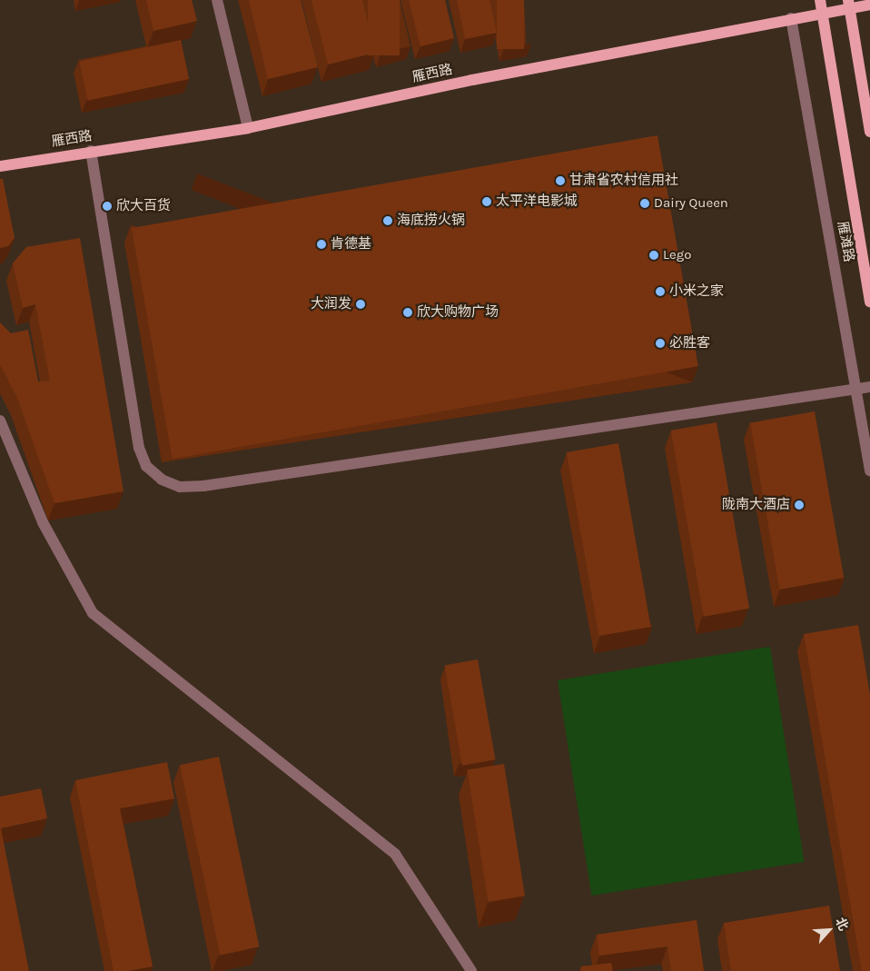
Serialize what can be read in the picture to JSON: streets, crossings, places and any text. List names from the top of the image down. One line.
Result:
{"streets":{"main road":["雁西路","雁滩路"]},"crossings":[["雁西路","雁滩路"]],"places":["甘肃省农村信用社","太平洋电影城","Dairy Queen","欣大百货","海底捞火锅","肯德基","Lego","小米之家","大润发","欣大购物广场","必胜客","陇南大酒店"],"north":"top right"}
